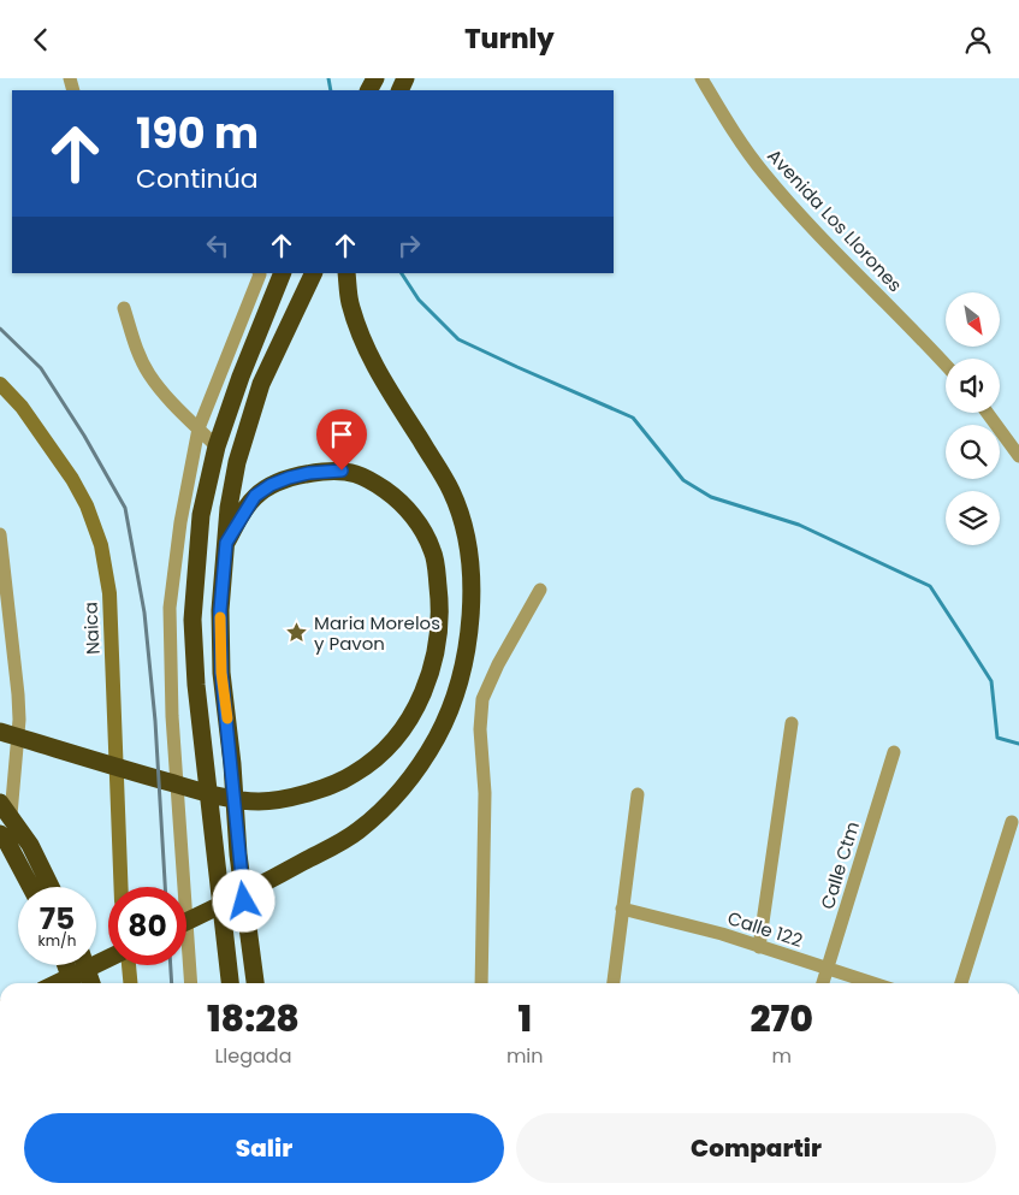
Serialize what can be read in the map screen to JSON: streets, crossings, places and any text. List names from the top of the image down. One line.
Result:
{"streets":{"street":["Avenida Los Llorones","Naica","Calle Ctm","Calle 122"]},"crossings":[["Calle Ctm","Calle 122"]],"places":{"place":["Maria Morelos y Pavon"]},"north":"bottom right","page":{"header":"Turnly","turn":["190 m","Continúa"],"speed":"75 km/h","limit":"80","eta":["18:28","Llegada","1","min","270","m"],"buttons":["Salir","Compartir"]}}
